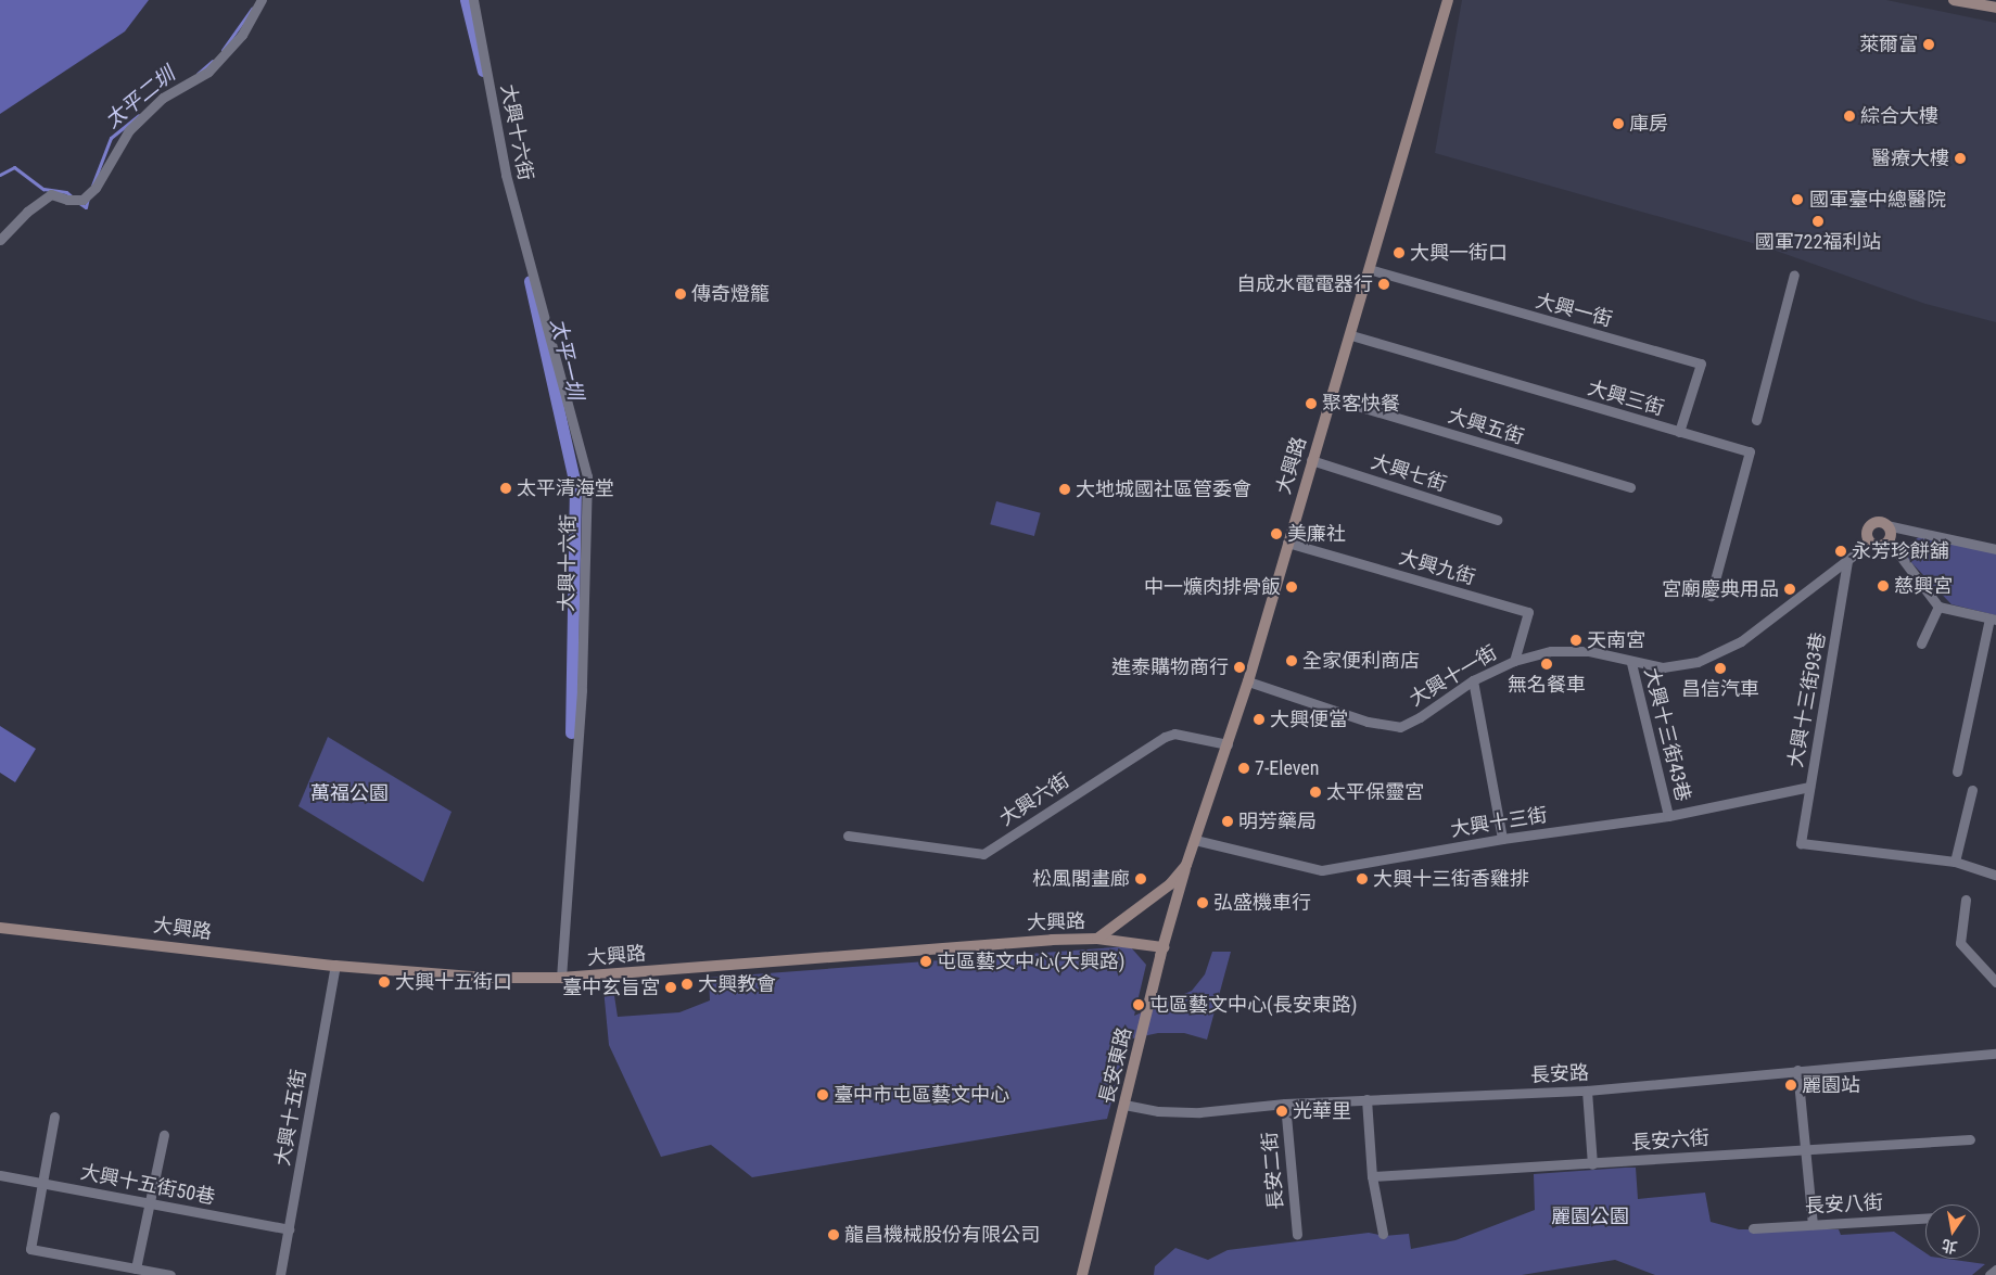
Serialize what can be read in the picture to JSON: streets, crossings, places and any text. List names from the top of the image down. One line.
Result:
{"streets":{"main road":["大興路","長安東路"],"street":["大興十六街","大興一街","大興三街","大興五街","大興七街","大興九街","大興十一街","大興十三街93巷","大興十三街43巷","大興六街","大興十三街","長安路","大興十五街","長安六街","長安二街","大興十五街50巷","長安八街"]},"crossings":[["大興十六街","大興路"],["大興一街","大興三街"],["大興一街","大興路"],["大興三街","大興路"],["大興五街","大興路"],["大興路","大興七街"],["大興路","大興九街"],["大興路","大興十一街"],["大興路","大興六街"],["大興路","大興十三街"],["大興路","長安東路"],["大興路","大興十五街"],["大興九街","大興十一街"],["大興十一街","大興十三街93巷"],["大興十一街","大興十三街43巷"],["大興十三街93巷","大興十三街"],["大興十三街43巷","大興十三街"],["長安東路","長安路"],["長安路","長安二街"],["大興十五街","大興十五街50巷"]],"water":["太平二圳","太平一圳"],"parks":["萬福公園","麗園公園"],"places":["萊爾富","綜合大樓","庫房","醫療大樓","國軍臺中總醫院","國軍722福利站","大興一街口","自成水電電器行","傳奇燈籠","聚客快餐","太平清海堂","大地城國社區管委會","美廉社","永芳珍餅舖","慈興宮","中一爌肉排骨飯","宮廟慶典用品","天南宮","全家便利商店","無名餐車","進泰購物商行","昌信汽車","大興便當","7-Eleven","太平保靈宮","明芳藥局","松風閣畫廊","大興十三街香雞排","弘盛機車行","屯區藝文中心(大興路)","大興十五街口","大興教會","臺中玄旨宮","屯區藝文中心(長安東路)","麗園站","臺中市屯區藝文中心","光華里","龍昌機械股份有限公司"],"north":"bottom"}
